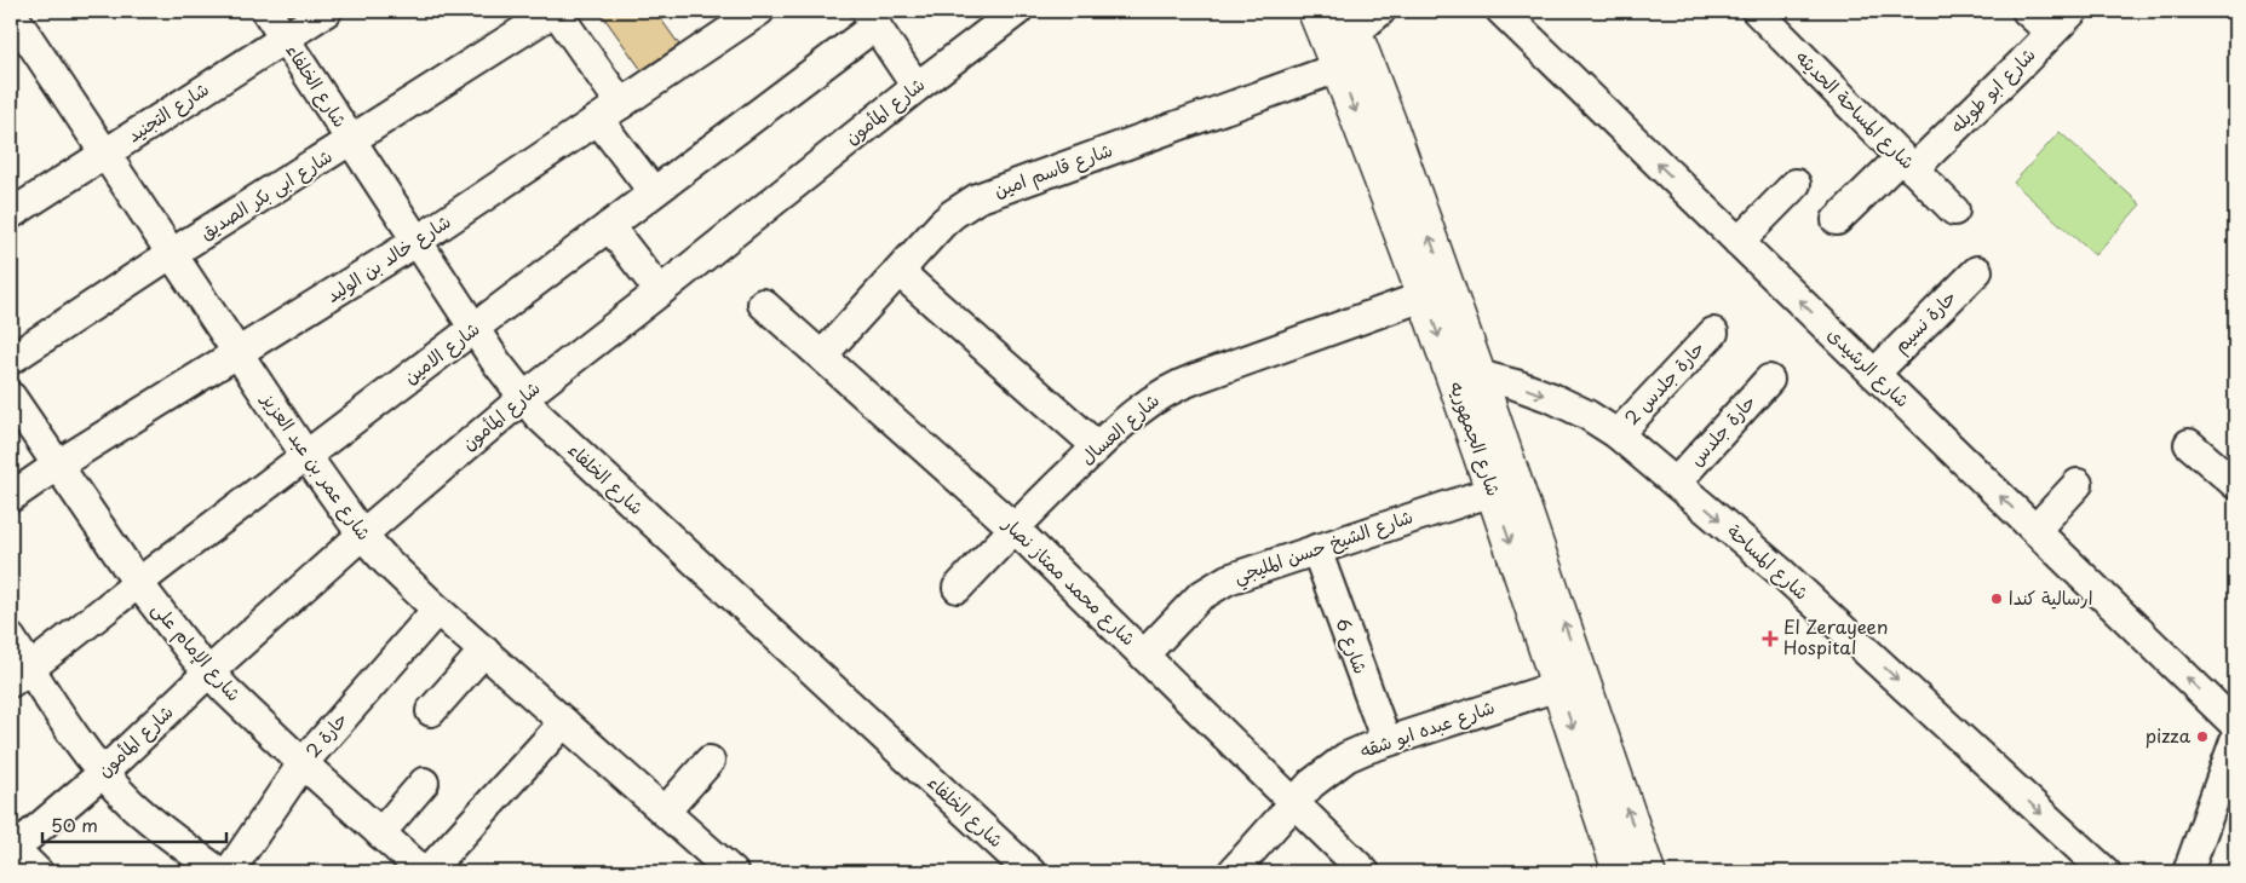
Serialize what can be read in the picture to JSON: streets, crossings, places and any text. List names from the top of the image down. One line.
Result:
{"streets":{"street":["شارع الخلفاء","شارع ابو طويله","شارع المساحة الحديثه","شارع المأمون","شارع التجنيد","شارع قاسم امين","شارع ابى بكر الصديق","شارع خالد بن الوليد","حارة نسيم","شارع الامين","شارع الرشيدى","حارة جلدس 2","شارع العسال","حارة جلدس","شارع الجمهوريه","شارع عمر بن عبد العزيز","شارع الشيخ حسن المليجي","شارع المساحة","شارع محمد ممتاز نصار","شارع 6","شارع الإمام على","شارع عبده ابو شقه","حارة 2"]},"crossings":[["شارع الخلفاء","شارع المأمون"],["شارع الخلفاء","شارع التجنيد"],["شارع الخلفاء","شارع ابى بكر الصديق"],["شارع الخلفاء","شارع خالد بن الوليد"],["شارع الخلفاء","شارع الامين"],["شارع ابو طويله","شارع المساحة الحديثه"],["شارع المأمون","شارع عمر بن عبد العزيز"],["شارع المأمون","شارع الإمام على"],["شارع التجنيد","شارع عمر بن عبد العزيز"],["شارع قاسم امين","شارع الجمهوريه"],["شارع قاسم امين","شارع محمد ممتاز نصار"],["شارع ابى بكر الصديق","شارع عمر بن عبد العزيز"],["شارع خالد بن الوليد","شارع عمر بن عبد العزيز"],["شارع خالد بن الوليد","شارع الإمام على"],["حارة نسيم","شارع الرشيدى"],["شارع الامين","شارع عمر بن عبد العزيز"],["شارع الامين","شارع الإمام على"],["حارة جلدس 2","شارع المساحة"],["شارع العسال","شارع الجمهوريه"],["شارع العسال","شارع محمد ممتاز نصار"],["حارة جلدس","شارع المساحة"],["شارع الجمهوريه","شارع الشيخ حسن المليجي"],["شارع الجمهوريه","شارع المساحة"],["شارع الجمهوريه","شارع عبده ابو شقه"],["شارع عمر بن عبد العزيز","حارة 2"],["شارع الشيخ حسن المليجي","شارع محمد ممتاز نصار"],["شارع الشيخ حسن المليجي","شارع 6"],["شارع محمد ممتاز نصار","شارع عبده ابو شقه"],["شارع 6","شارع عبده ابو شقه"],["شارع الإمام على","حارة 2"]],"one_way":["شارع الرشيدى","شارع المساحة"],"places":{"other":["ارسالية كندا","pizza"],"health":["El Zerayeen Hospital"]},"scale_bar":"50 m"}
